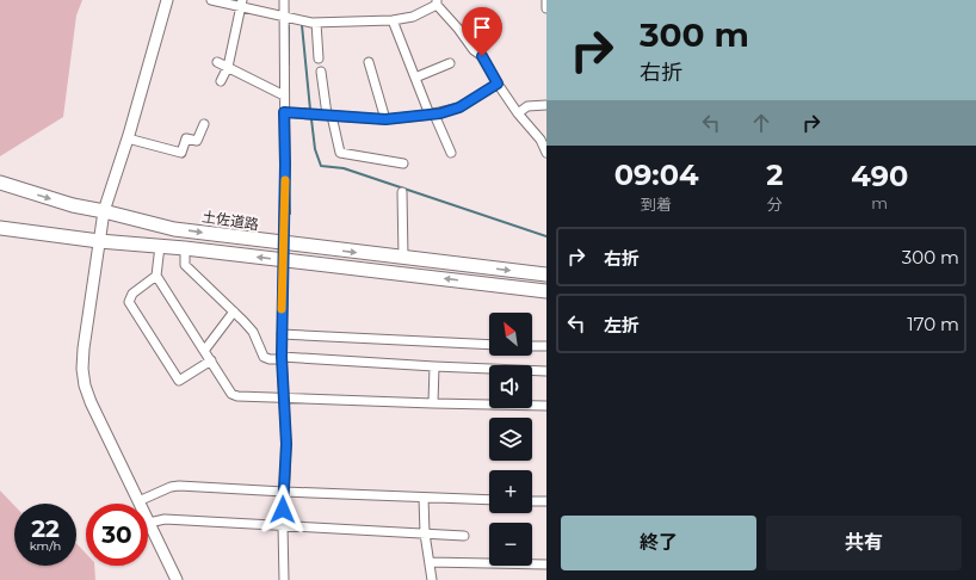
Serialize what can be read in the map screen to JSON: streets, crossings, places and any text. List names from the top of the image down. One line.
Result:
{"streets":{"highway":["土佐道路"]},"north":"top left","page":{"turn":["300 m","右折"],"eta":["09:04","到着","2","分","490","m"],"list":[{"name":"右折","value":"300 m"},{"name":"左折","value":"170 m"}],"map_buttons":["+","−"],"speed":"22 km/h","limit":"30","buttons":["終了","共有"]}}
